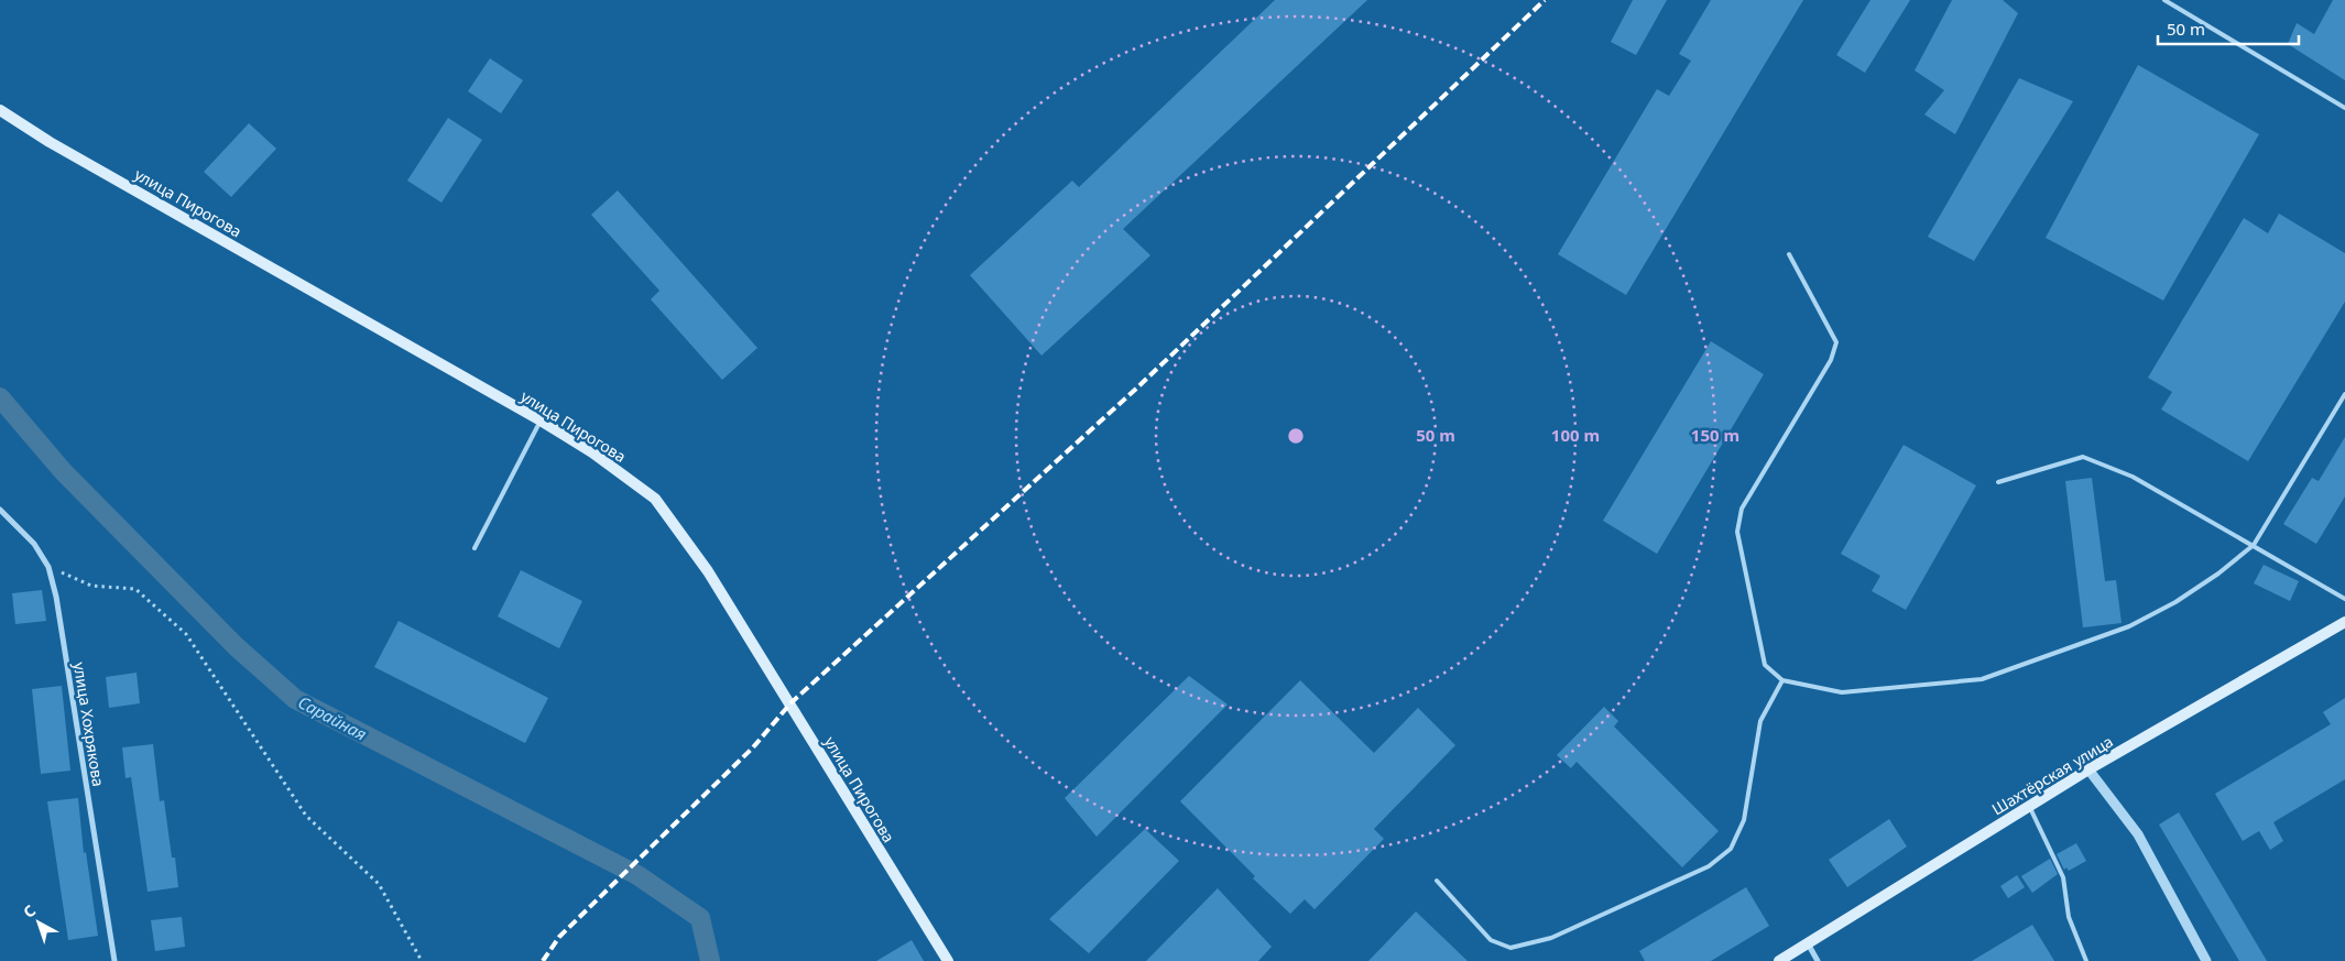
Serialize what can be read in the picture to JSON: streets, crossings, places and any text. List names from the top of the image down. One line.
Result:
{"streets":{"main road":["улица Пирогова","Шахтёрская улица"],"street":["улица Хохрякова"]},"water":["Сарайная"],"scale_bar":"50 m","north":"top left","rings":["50 m","100 m","150 m"]}
